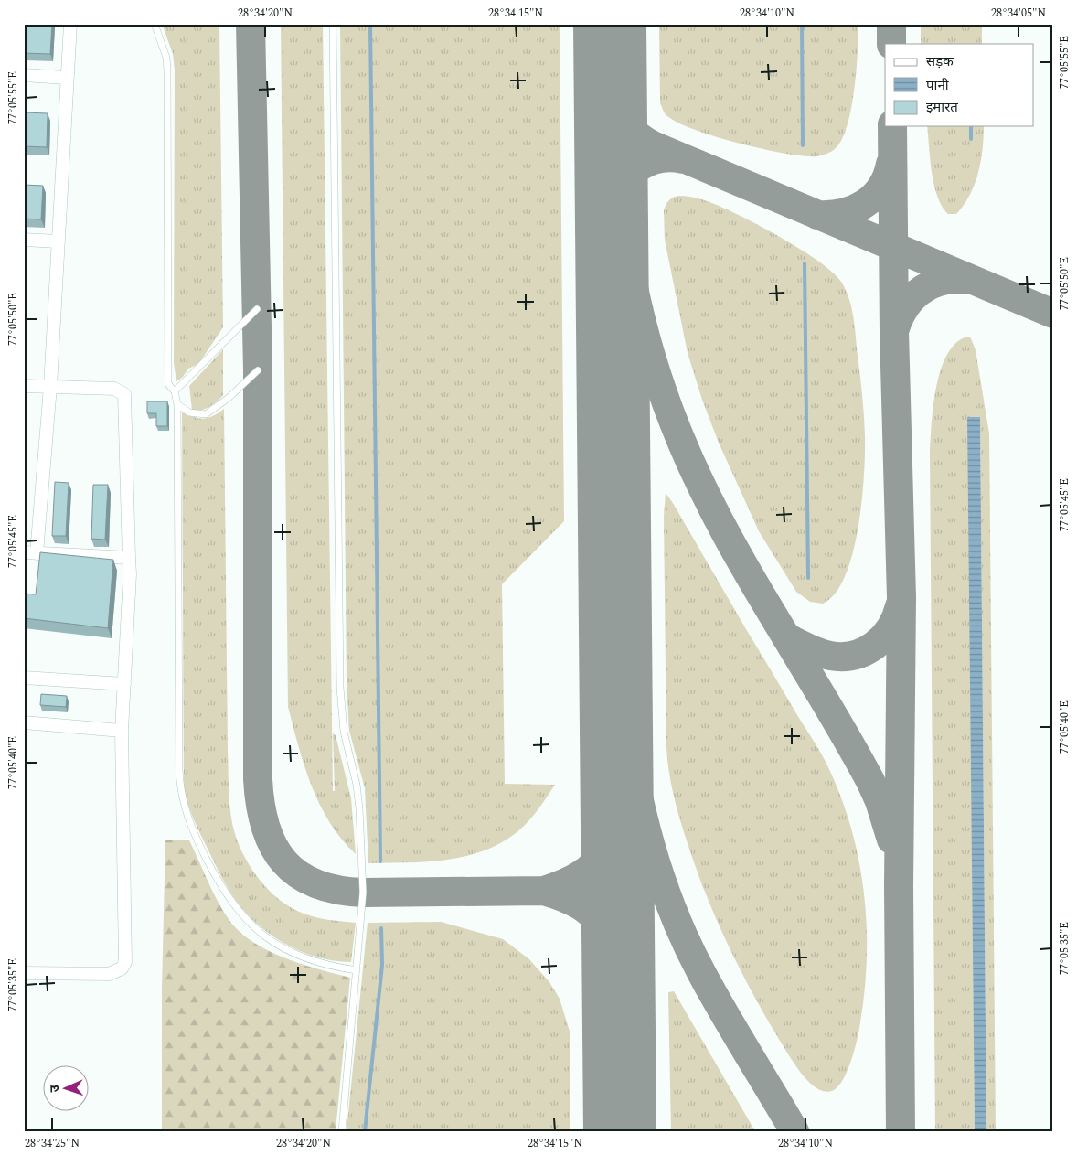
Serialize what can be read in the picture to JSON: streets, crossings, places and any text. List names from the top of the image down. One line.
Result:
{"legend":["सड़क","पानी","इमारत"],"north":"left","coordinates":["28°34'20\"N","28°34'15\"N","28°34'10\"N","28°34'05\"N","77°05'55\"E","77°05'50\"E","77°05'45\"E","77°05'40\"E","77°05'35\"E","28°34'25\"N"]}
